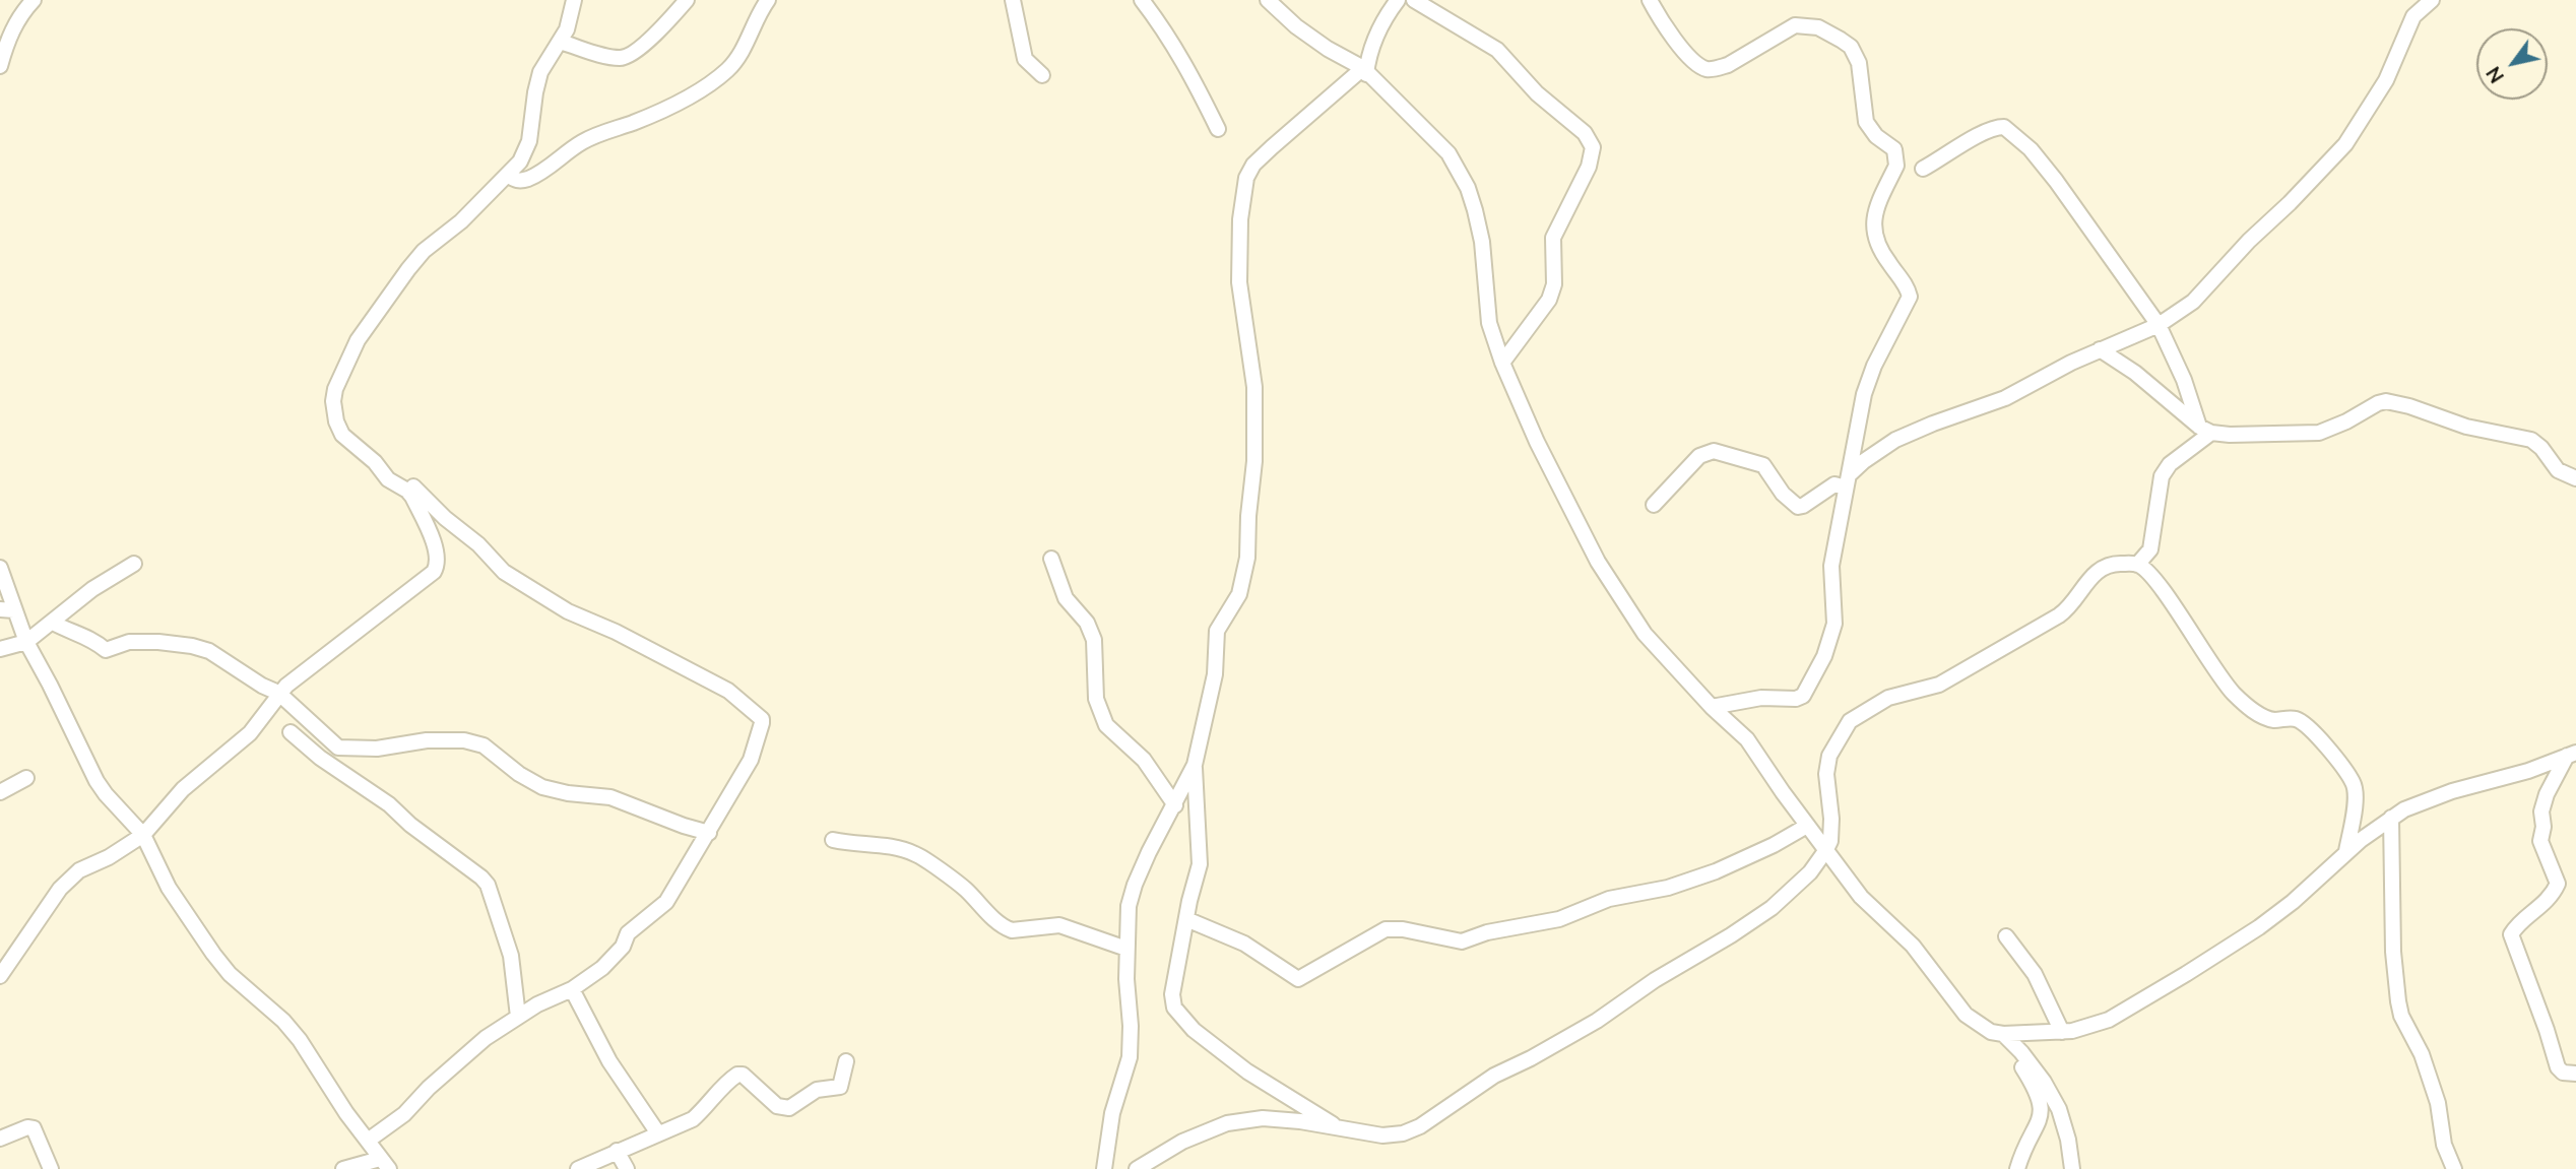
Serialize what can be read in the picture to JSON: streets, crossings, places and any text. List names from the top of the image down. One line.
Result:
{"north":"bottom left"}
